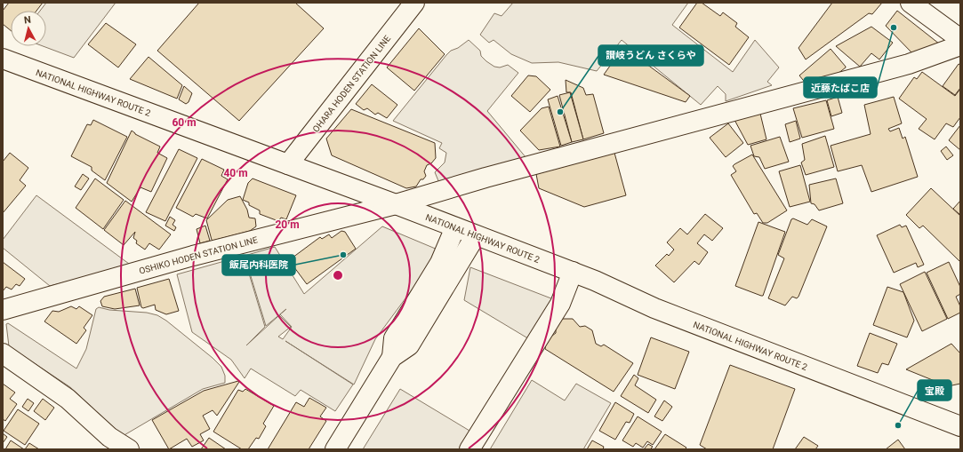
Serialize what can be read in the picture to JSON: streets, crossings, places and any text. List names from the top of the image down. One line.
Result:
{"streets":{"main road":["OHARA HODEN STATION LINE","NATIONAL HIGHWAY ROUTE 2","OSHIKO HODEN STATION LINE"]},"crossings":[["OHARA HODEN STATION LINE","NATIONAL HIGHWAY ROUTE 2"],["NATIONAL HIGHWAY ROUTE 2","OSHIKO HODEN STATION LINE"]],"places":["近藤たばこ店","讃岐うどん さくらや","飯尾内科医院","宝殿"],"north":"top","rings":["60 m","40 m","20 m"]}
